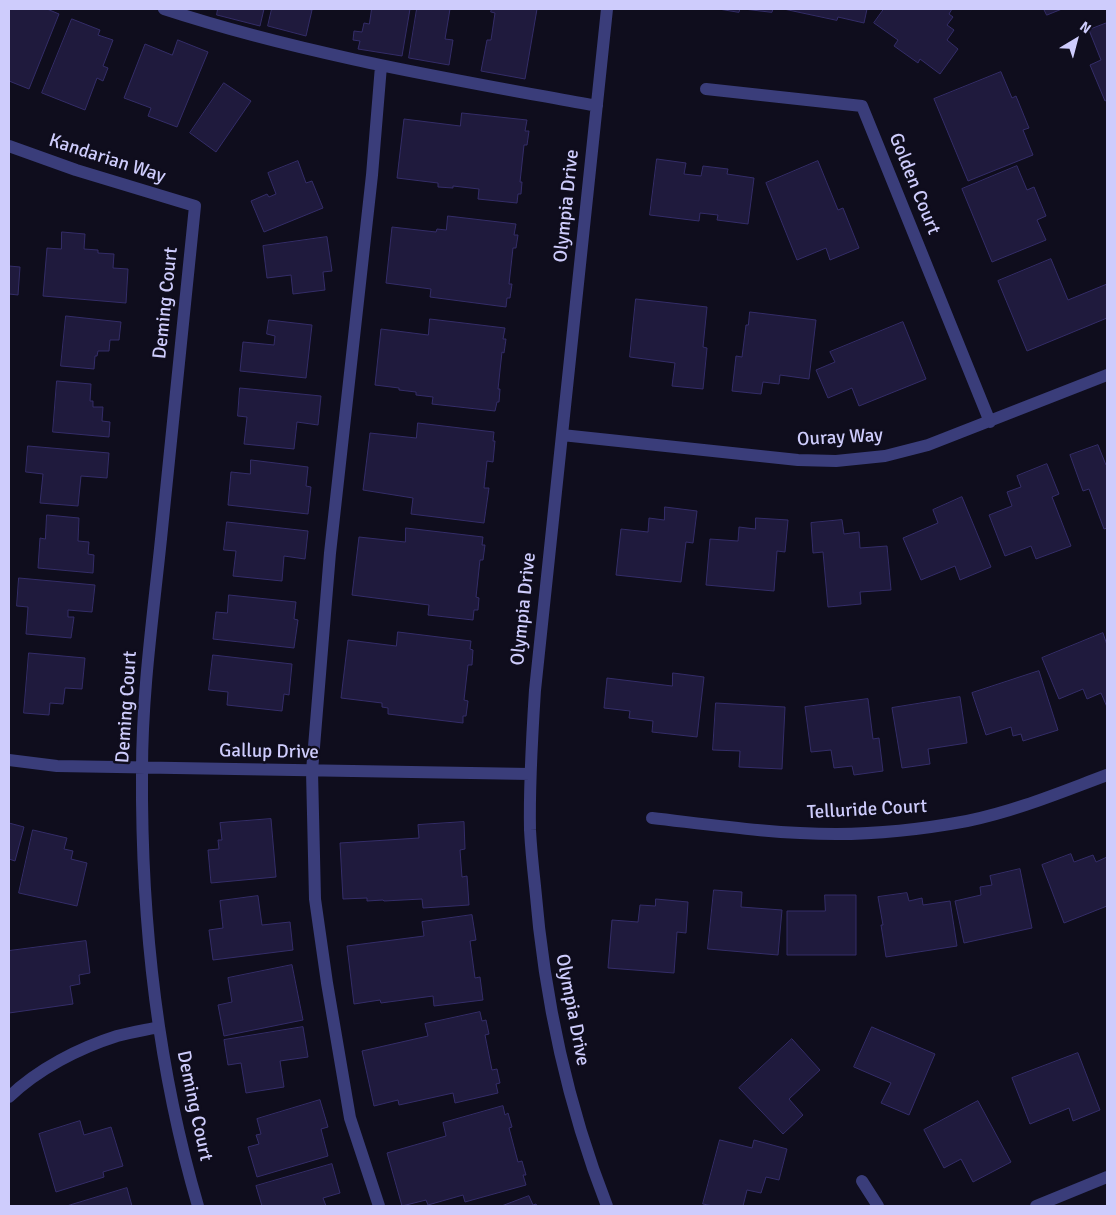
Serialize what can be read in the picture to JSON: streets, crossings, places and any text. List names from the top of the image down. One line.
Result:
{"streets":{"street":["Kandarian Way","Golden Court","Olympia Drive","Deming Court","Ouray Way","Gallup Drive","Telluride Court"]},"crossings":[["Kandarian Way","Deming Court"],["Golden Court","Ouray Way"],["Olympia Drive","Ouray Way"],["Olympia Drive","Gallup Drive"],["Deming Court","Gallup Drive"]],"north":"top right"}
